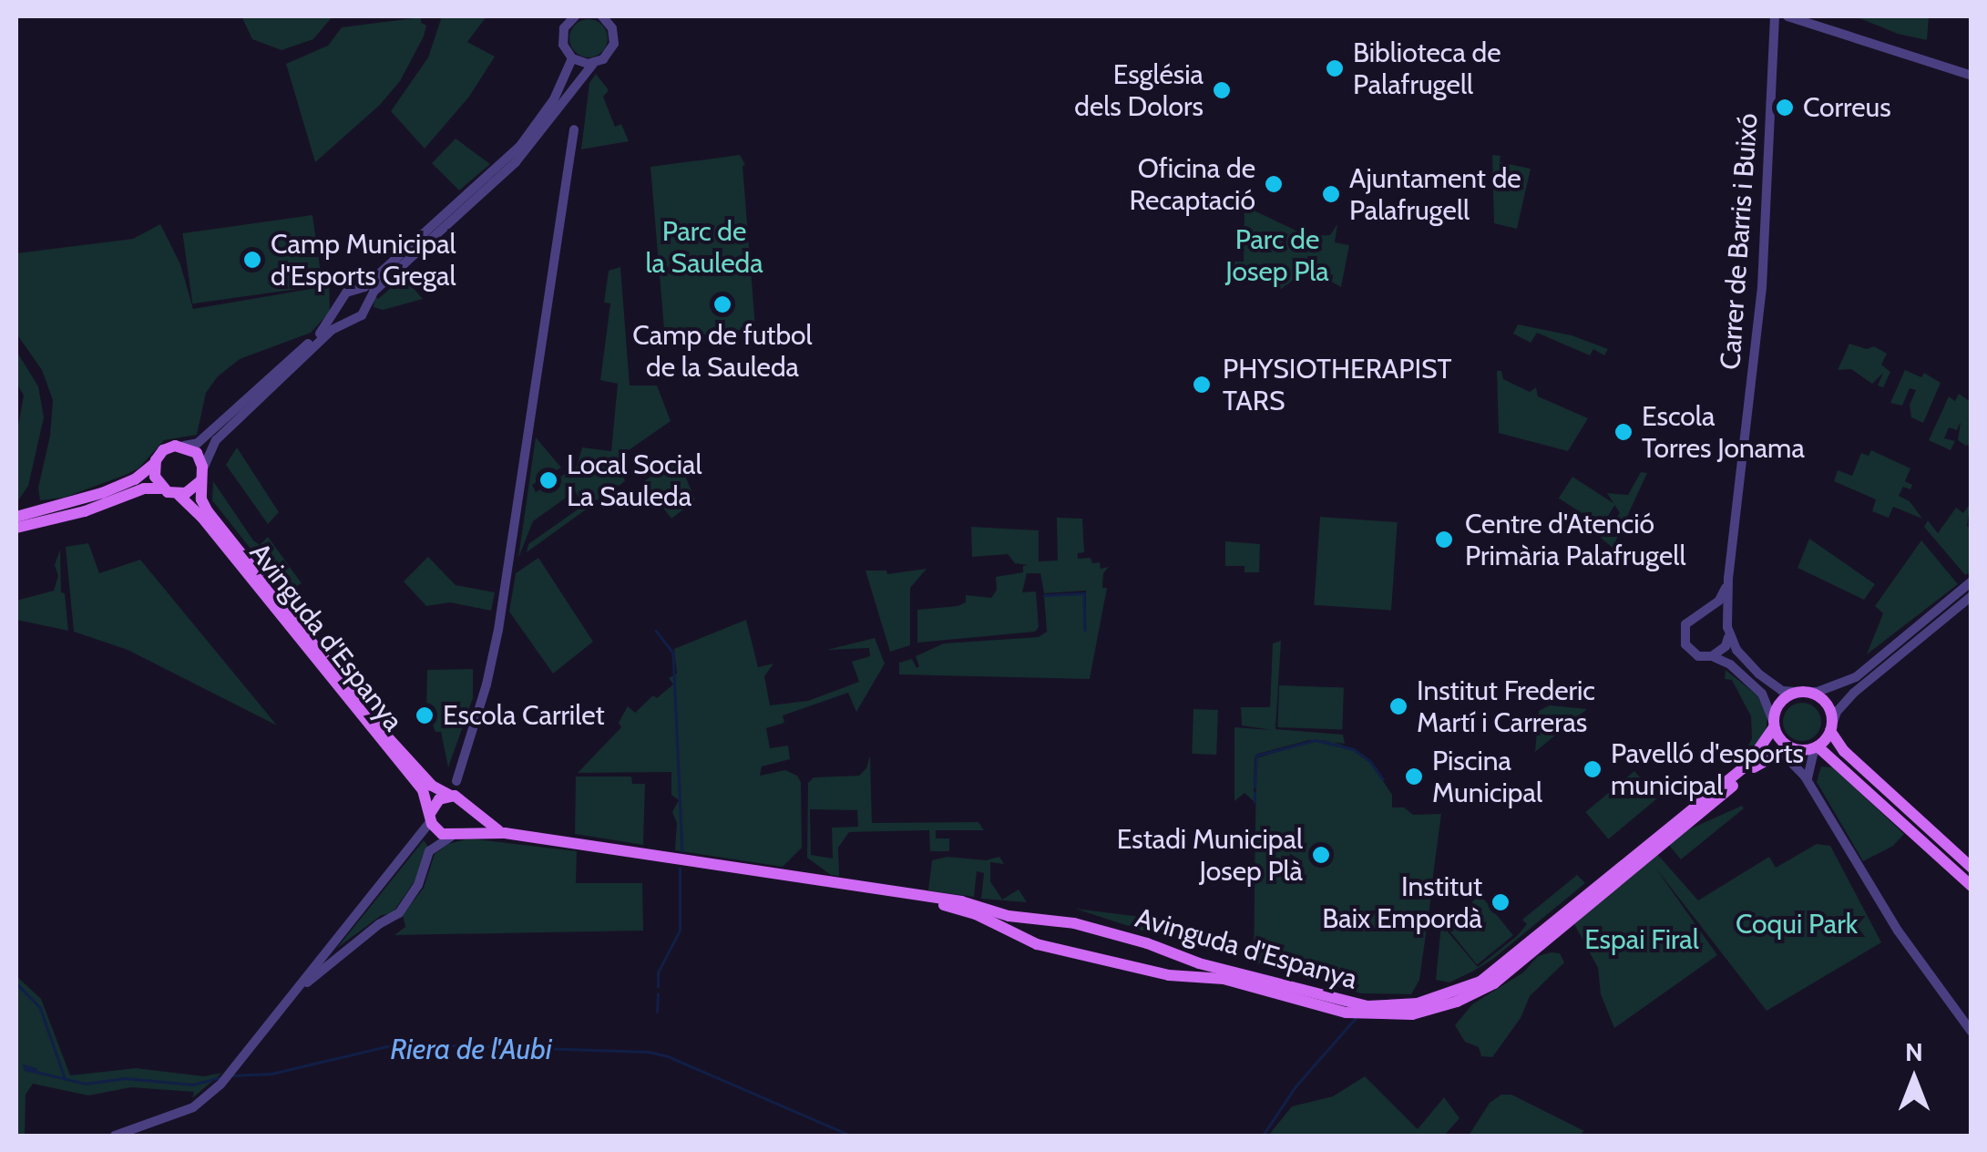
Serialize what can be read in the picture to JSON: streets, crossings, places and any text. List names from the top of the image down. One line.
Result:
{"streets":{"main road":["Avinguda d'Espanya"],"street":["Carrer de Barris i Buixó"]},"water":["Riera de l'Aubi"],"parks":["Parc de la Sauleda","Parc de Josep Pla","Coqui Park","Espai Firal"],"places":["Biblioteca de Palafrugell","Església dels Dolors","Correus","Oficina de Recaptació","Ajuntament de Palafrugell","Camp Municipal d'Esports Gregal","Camp de futbol de la Sauleda","PHYSIOTHERAPIST TARS","Escola Torres Jonama","Local Social La Sauleda","Centre d'Atenció Primària Palafrugell","Institut Frederic Martí i Carreras","Escola Carrilet","Pavelló d'esports municipal","Piscina Municipal","Estadi Municipal Josep Plà","Institut Baix Empordà"],"north":"top"}
